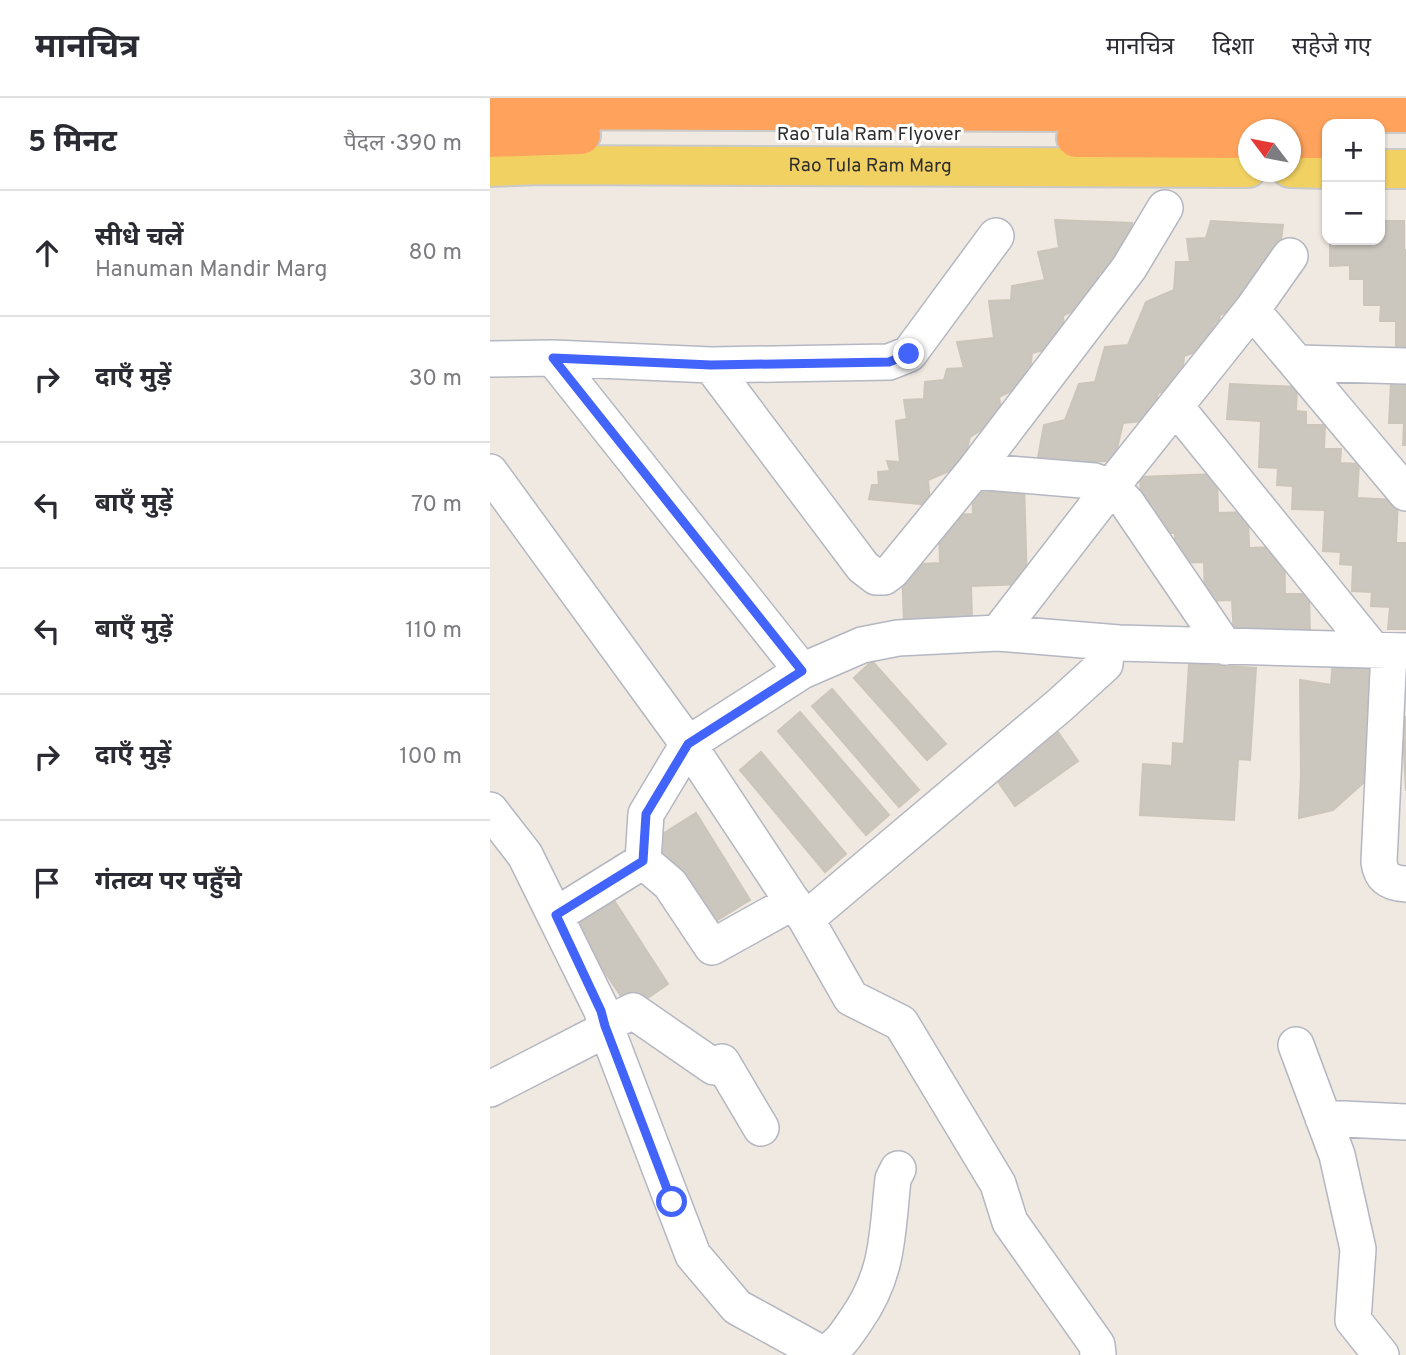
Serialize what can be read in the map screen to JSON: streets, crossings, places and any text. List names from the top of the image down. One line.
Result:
{"streets":{"highway":["Rao Tula Ram Flyover"],"main road":["Rao Tula Ram Marg"]},"north":"top left","page":{"header":"मानचित्र","nav":["मानचित्र","दिशा","सहेजे गए"],"heading":["5 मिनट","पैदल · 390 m"],"map_buttons":["+","−"],"list":[["सीधे चलें","Hanuman Mandir Marg","80 m"],["दाएँ मुड़ें","30 m"],["बाएँ मुड़ें","70 m"],["बाएँ मुड़ें","110 m"],["दाएँ मुड़ें","100 m"],"गंतव्य पर पहुँचे"]}}
